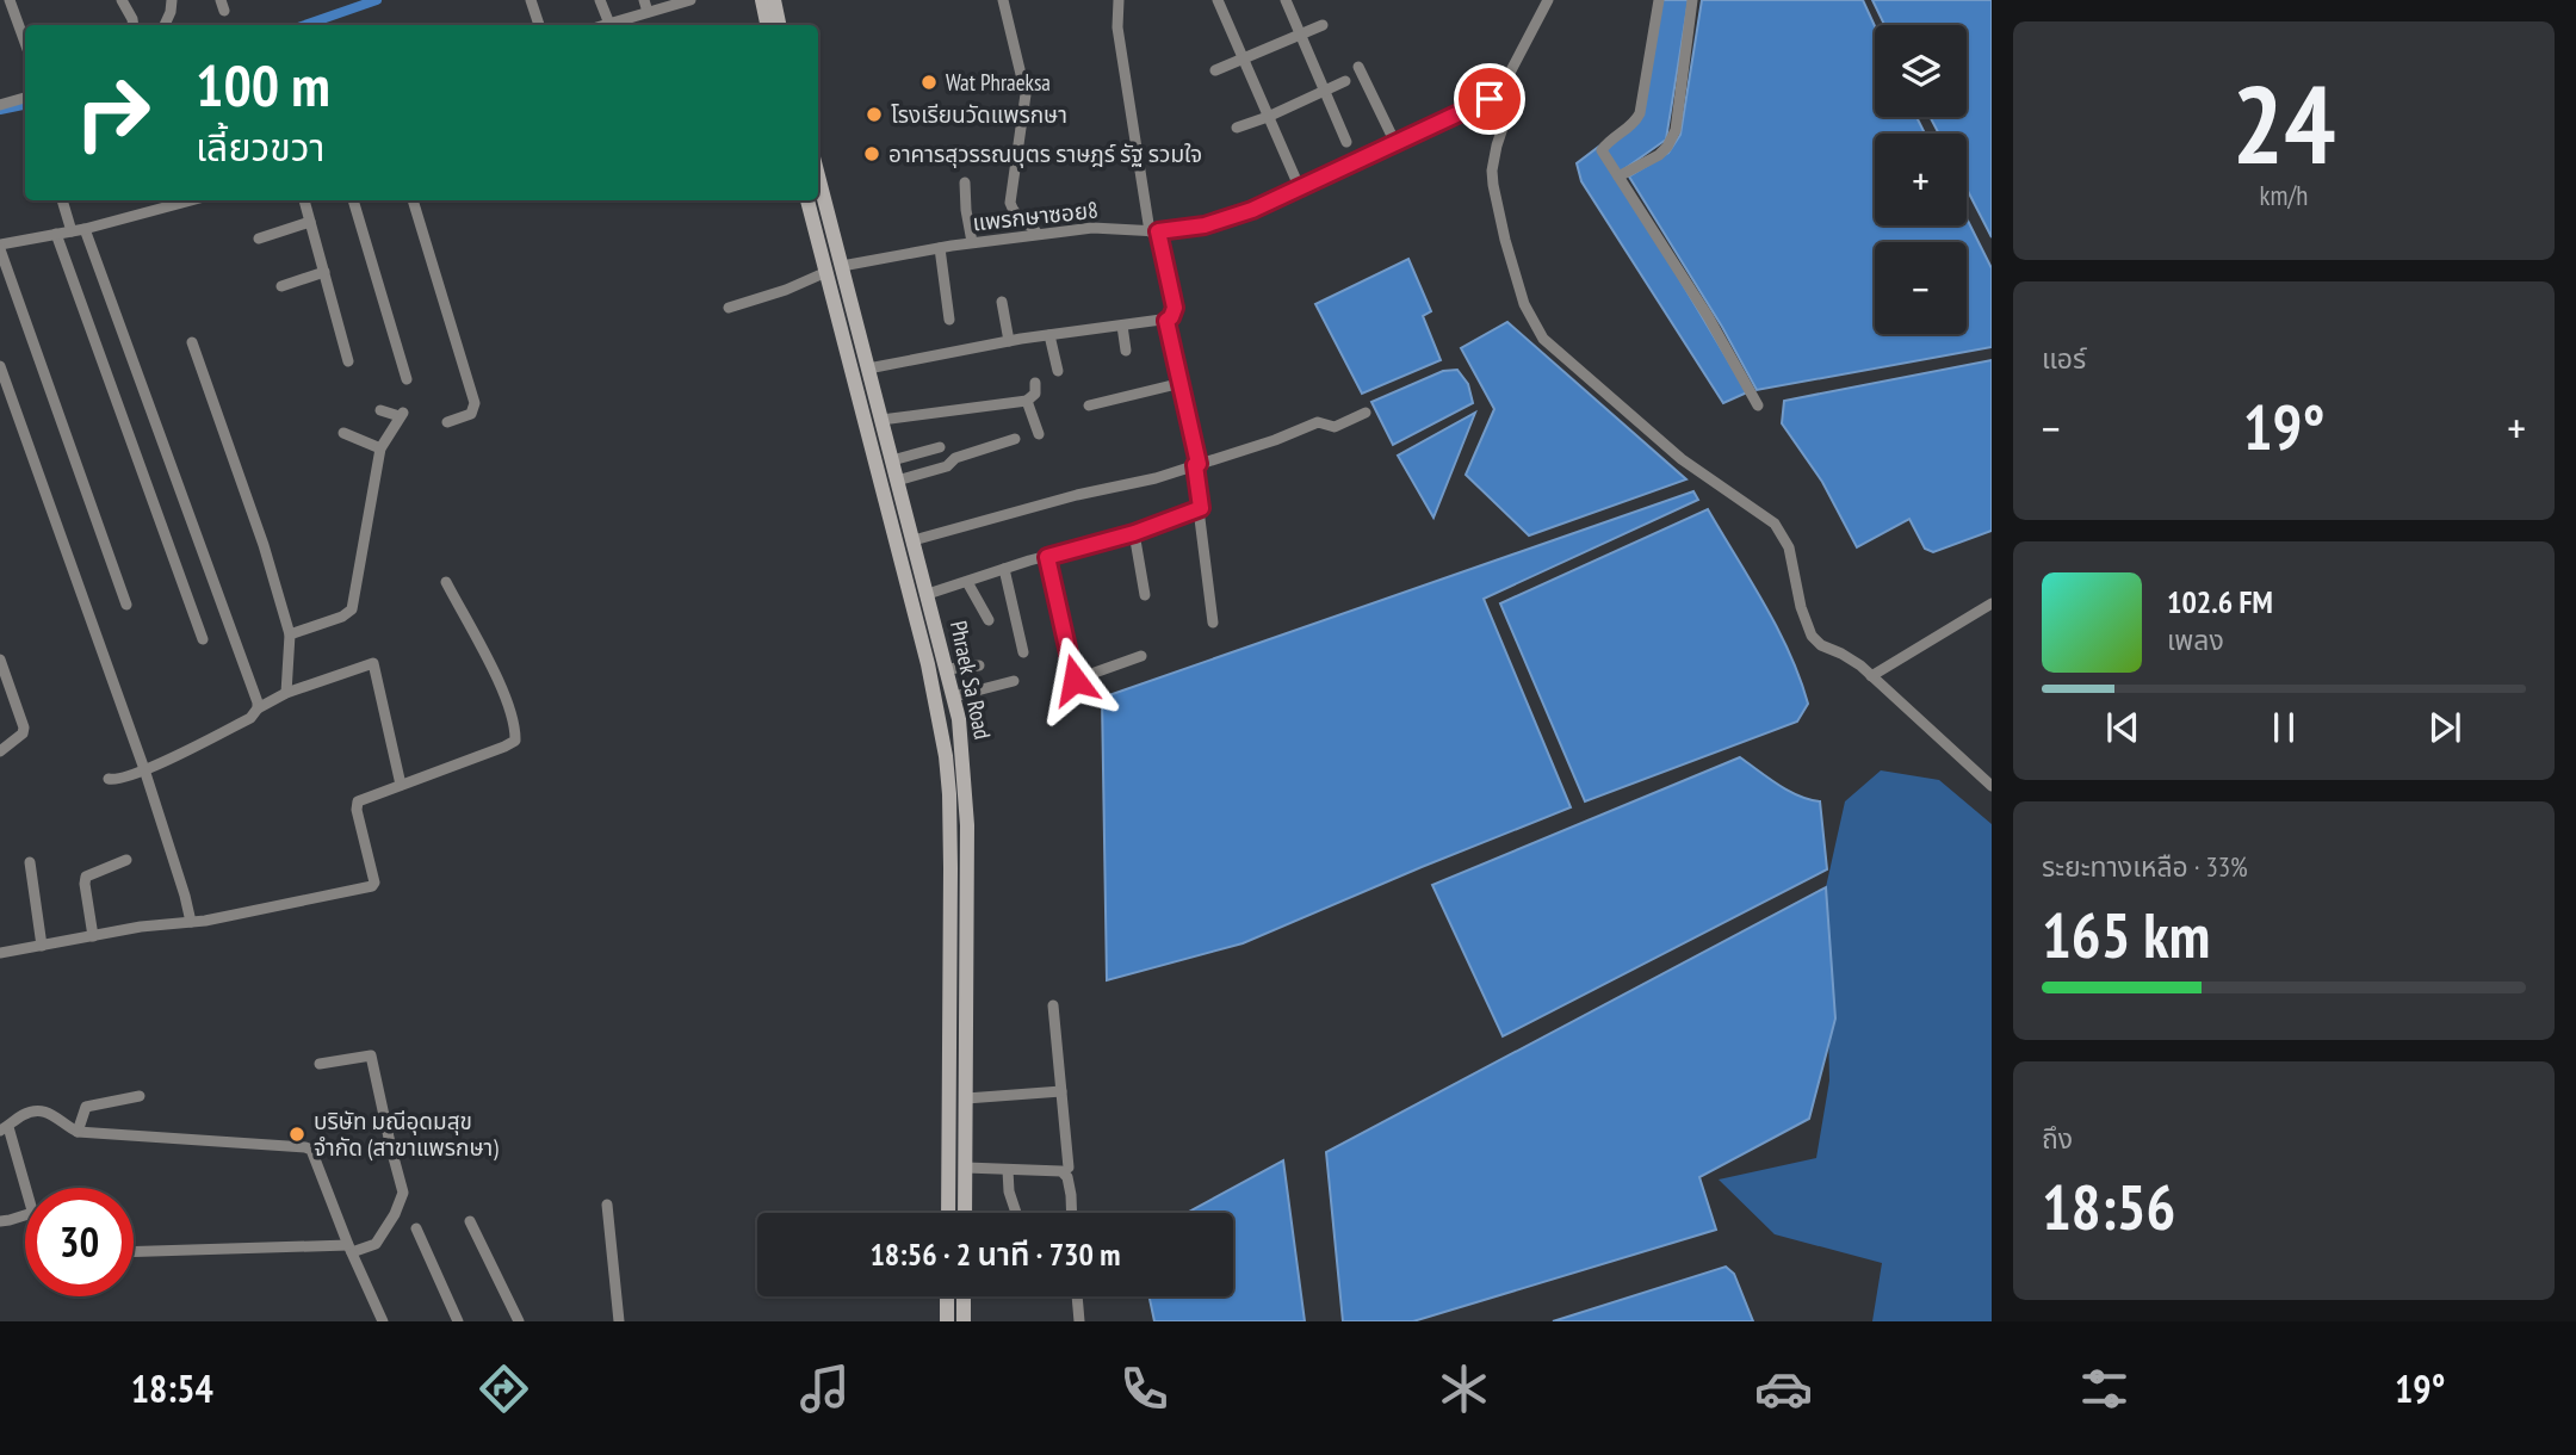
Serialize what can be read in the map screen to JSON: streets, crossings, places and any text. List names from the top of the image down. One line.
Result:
{"streets":{"main road":["Phraek Sa Road"],"street":["แพรกษาซอย8"]},"crossings":[["แพรกษาซอย8","Phraek Sa Road"]],"places":["Wat Phraeksa","โรงเรียนวัดแพรกษา","อาคารสุวรรณบุตร ราษฎร์ รัฐ รวมใจ","บริษัท มณีอุดมสุข จำกัด (สาขาแพรกษา)"],"page":{"tile":[["24","km/h"],"แอร์",["ระยะทางเหลือ · 33%","165 km"],["ถึง","18:56"]],"map_buttons":["+","−"],"turn":["100 m","เลี้ยวขวา"],"heat":["−","19°","+"],"song":["102.6 FM","เพลง"],"limit":"30","trip":"18:56 · 2 นาที · 730 m","tabs":["18:54","19°"]}}
